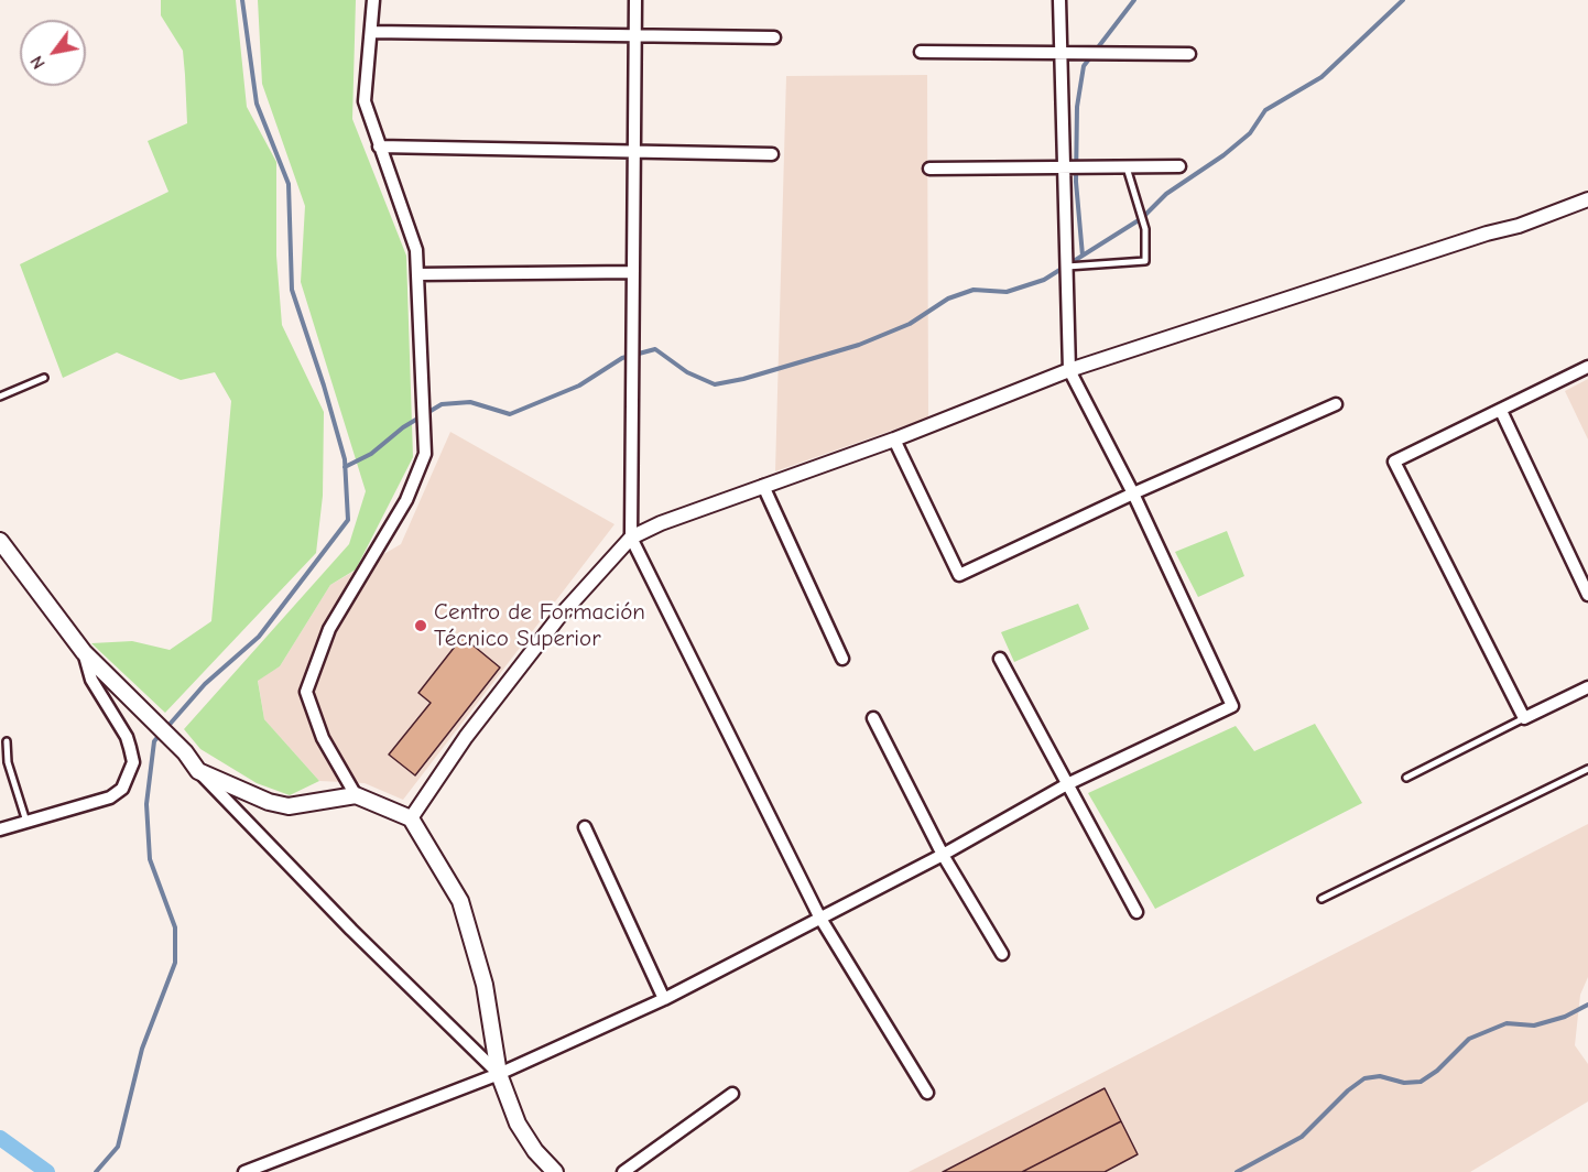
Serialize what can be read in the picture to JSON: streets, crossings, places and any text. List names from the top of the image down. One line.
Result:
{"places":["Centro de Formación Técnico Superior"],"north":"bottom left"}
